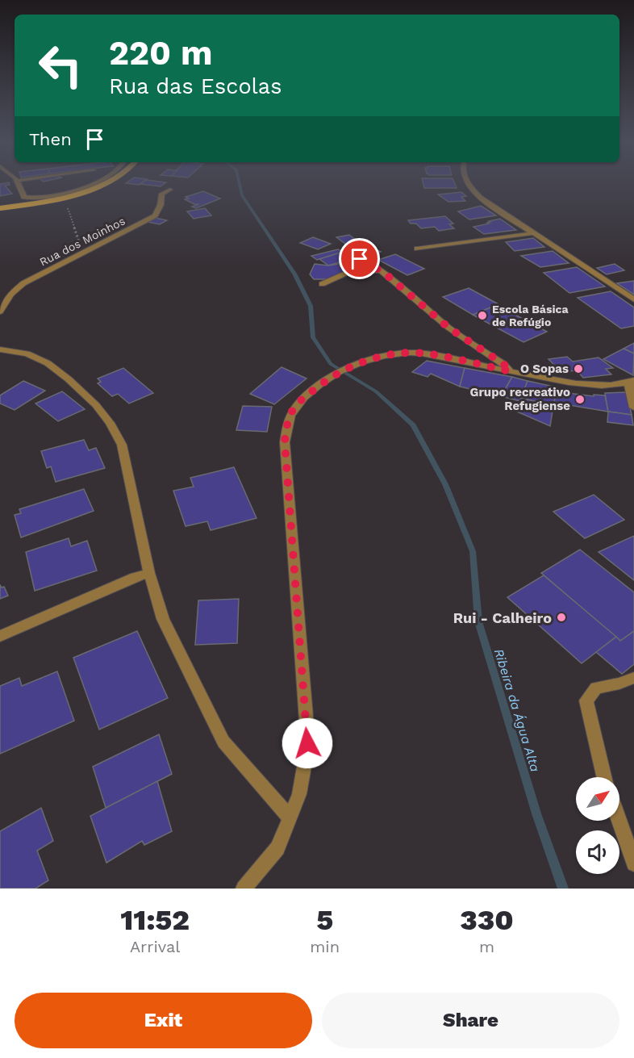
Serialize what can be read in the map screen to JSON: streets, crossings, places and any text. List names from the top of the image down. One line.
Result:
{"streets":{"street":["Rua dos Moinhos"]},"water":["Ribeira da Água Alta"],"places":["Escola Básica de Refúgio","O Sopas","Grupo recreativo Refugiense","Rui - Calheiro"],"north":"top right","page":{"turn":["220 m","Rua das Escolas"],"then":"Then","eta":["11:52","Arrival","5","min","330","m"],"buttons":["Exit","Share"]}}
